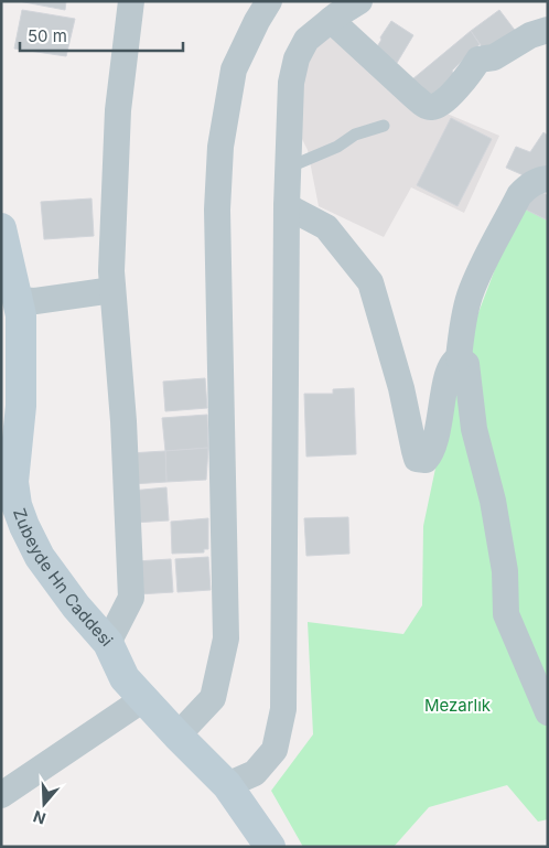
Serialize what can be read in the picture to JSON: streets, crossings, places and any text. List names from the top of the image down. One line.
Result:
{"streets":{"main road":["Zubeyde Hn Caddesi"]},"parks":["Mezarlık"],"scale_bar":"50 m","north":"bottom"}
